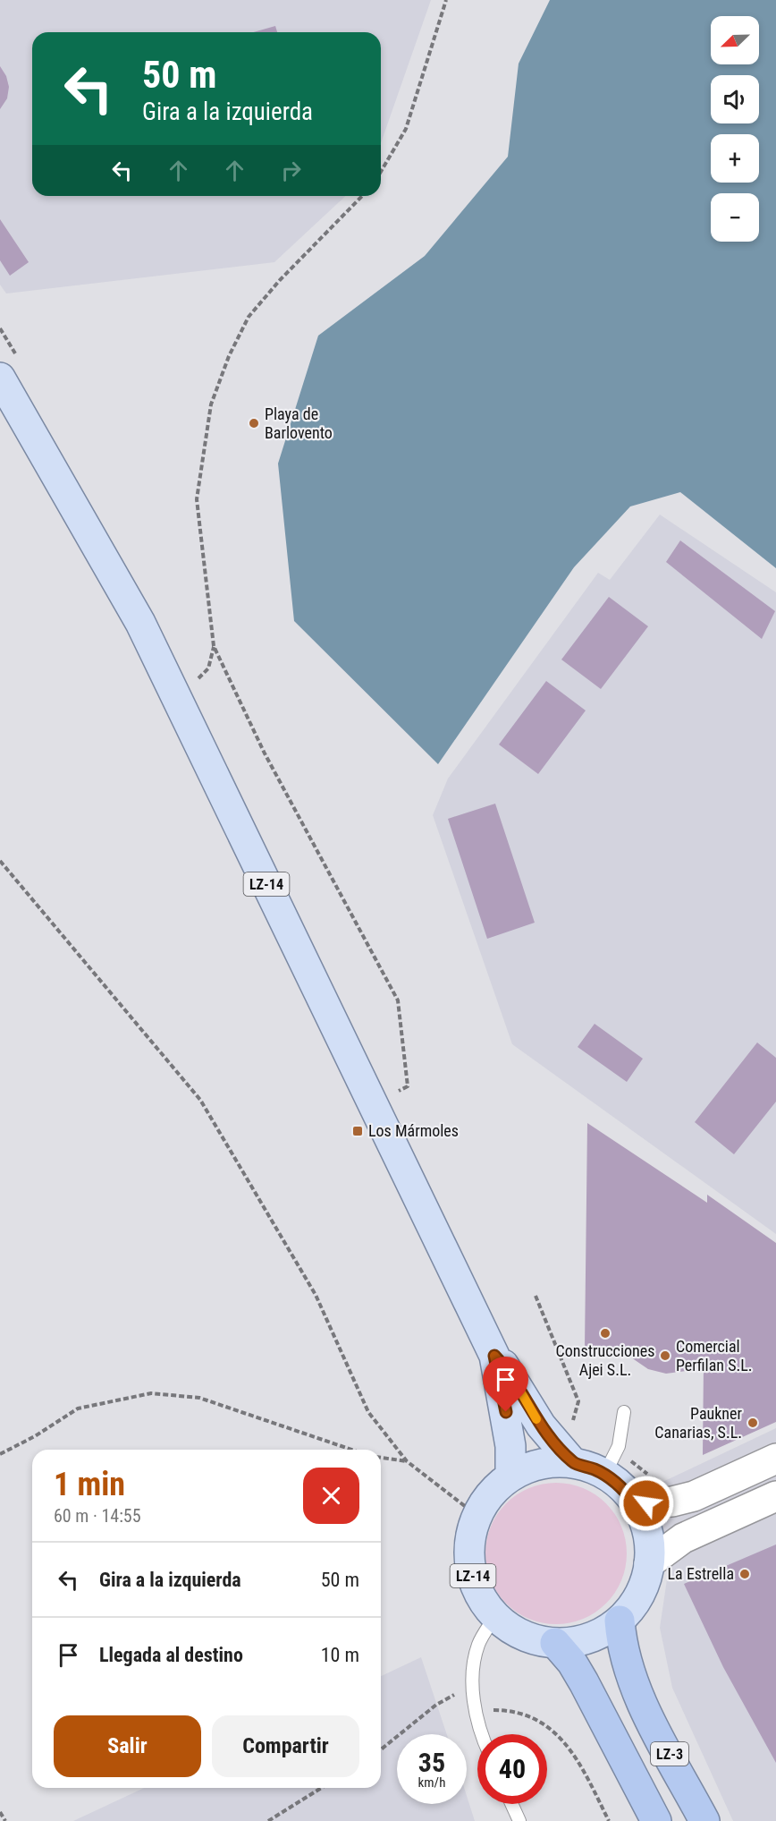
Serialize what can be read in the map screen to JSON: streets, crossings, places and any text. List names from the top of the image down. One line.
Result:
{"streets":{"highway":["LZ-3"],"main road":["LZ-14"]},"crossings":[["LZ-14","LZ-3"]],"places":{"other":["Playa de Barlovento","Construcciones Ajei S.L.","Comercial Perfilan S.L.","Paukner Canarias, S.L.","La Estrella"],"transit":["Los Mármoles"]},"north":"bottom left","page":{"map_buttons":["+","−"],"turn":["50 m","Gira a la izquierda"],"heading":["1 min","60 m · 14:55"],"list":[{"name":"Gira a la izquierda","value":"50 m"},{"name":"Llegada al destino","value":"10 m"}],"buttons":["Salir","Compartir"],"speed":"35 km/h","limit":"40"}}
